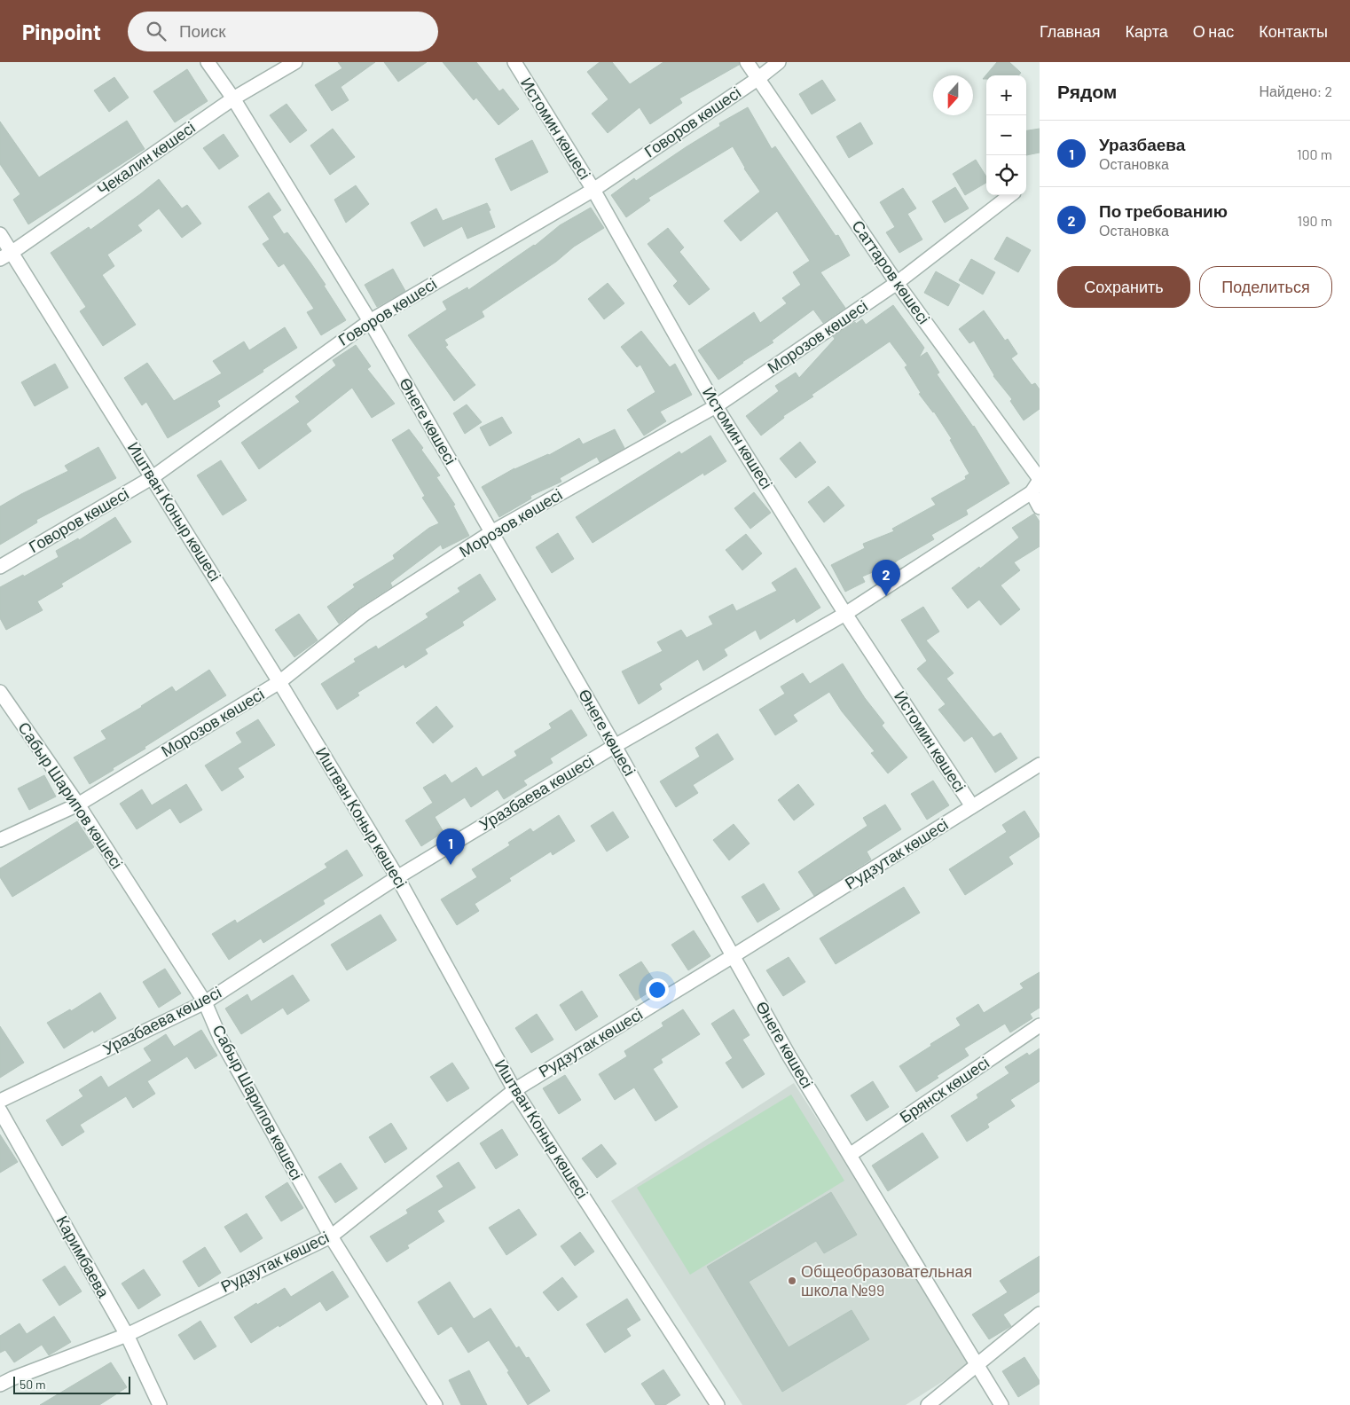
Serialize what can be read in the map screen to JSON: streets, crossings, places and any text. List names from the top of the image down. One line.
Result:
{"streets":{"street":["Говоров көшесі","Истомин көшесі","Чекалин көшесі","Саттаров көшесі","Морозов көшесі","Өнеге көшесі","Иштван Коныр көшесі","Уразбаева көшесі","Сабыр Шарипов көшесі","Рудзутак көшесі","Брянск көшесі","Каримбаева"]},"crossings":[["Говоров көшесі","Истомин көшесі"],["Говоров көшесі","Саттаров көшесі"],["Говоров көшесі","Өнеге көшесі"],["Говоров көшесі","Иштван Коныр көшесі"],["Истомин көшесі","Морозов көшесі"],["Истомин көшесі","Уразбаева көшесі"],["Истомин көшесі","Рудзутак көшесі"],["Чекалин көшесі","Өнеге көшесі"],["Чекалин көшесі","Иштван Коныр көшесі"],["Саттаров көшесі","Морозов көшесі"],["Саттаров көшесі","Уразбаева көшесі"],["Морозов көшесі","Өнеге көшесі"],["Морозов көшесі","Иштван Коныр көшесі"],["Морозов көшесі","Сабыр Шарипов көшесі"],["Өнеге көшесі","Уразбаева көшесі"],["Өнеге көшесі","Рудзутак көшесі"],["Өнеге көшесі","Брянск көшесі"],["Иштван Коныр көшесі","Уразбаева көшесі"],["Иштван Коныр көшесі","Рудзутак көшесі"],["Уразбаева көшесі","Сабыр Шарипов көшесі"],["Сабыр Шарипов көшесі","Рудзутак көшесі"],["Рудзутак көшесі","Каримбаева"]],"places":["Общеобразовательная школа №99"],"scale_bar":"50 m","north":"bottom","page":{"header":"Pinpoint","search":"Поиск","nav":["Главная","Карта","О нас","Контакты"],"heading":["Рядом","Найдено: 2"],"map_buttons":["+","−"],"list":[{"mark":"1","name":"Уразбаева","note":"Остановка","value":"100 m"},{"mark":"2","name":"По требованию","note":"Остановка","value":"190 m"}],"buttons":["Сохранить","Поделиться"],"pins":["2","1"],"scale":"50 m"}}
